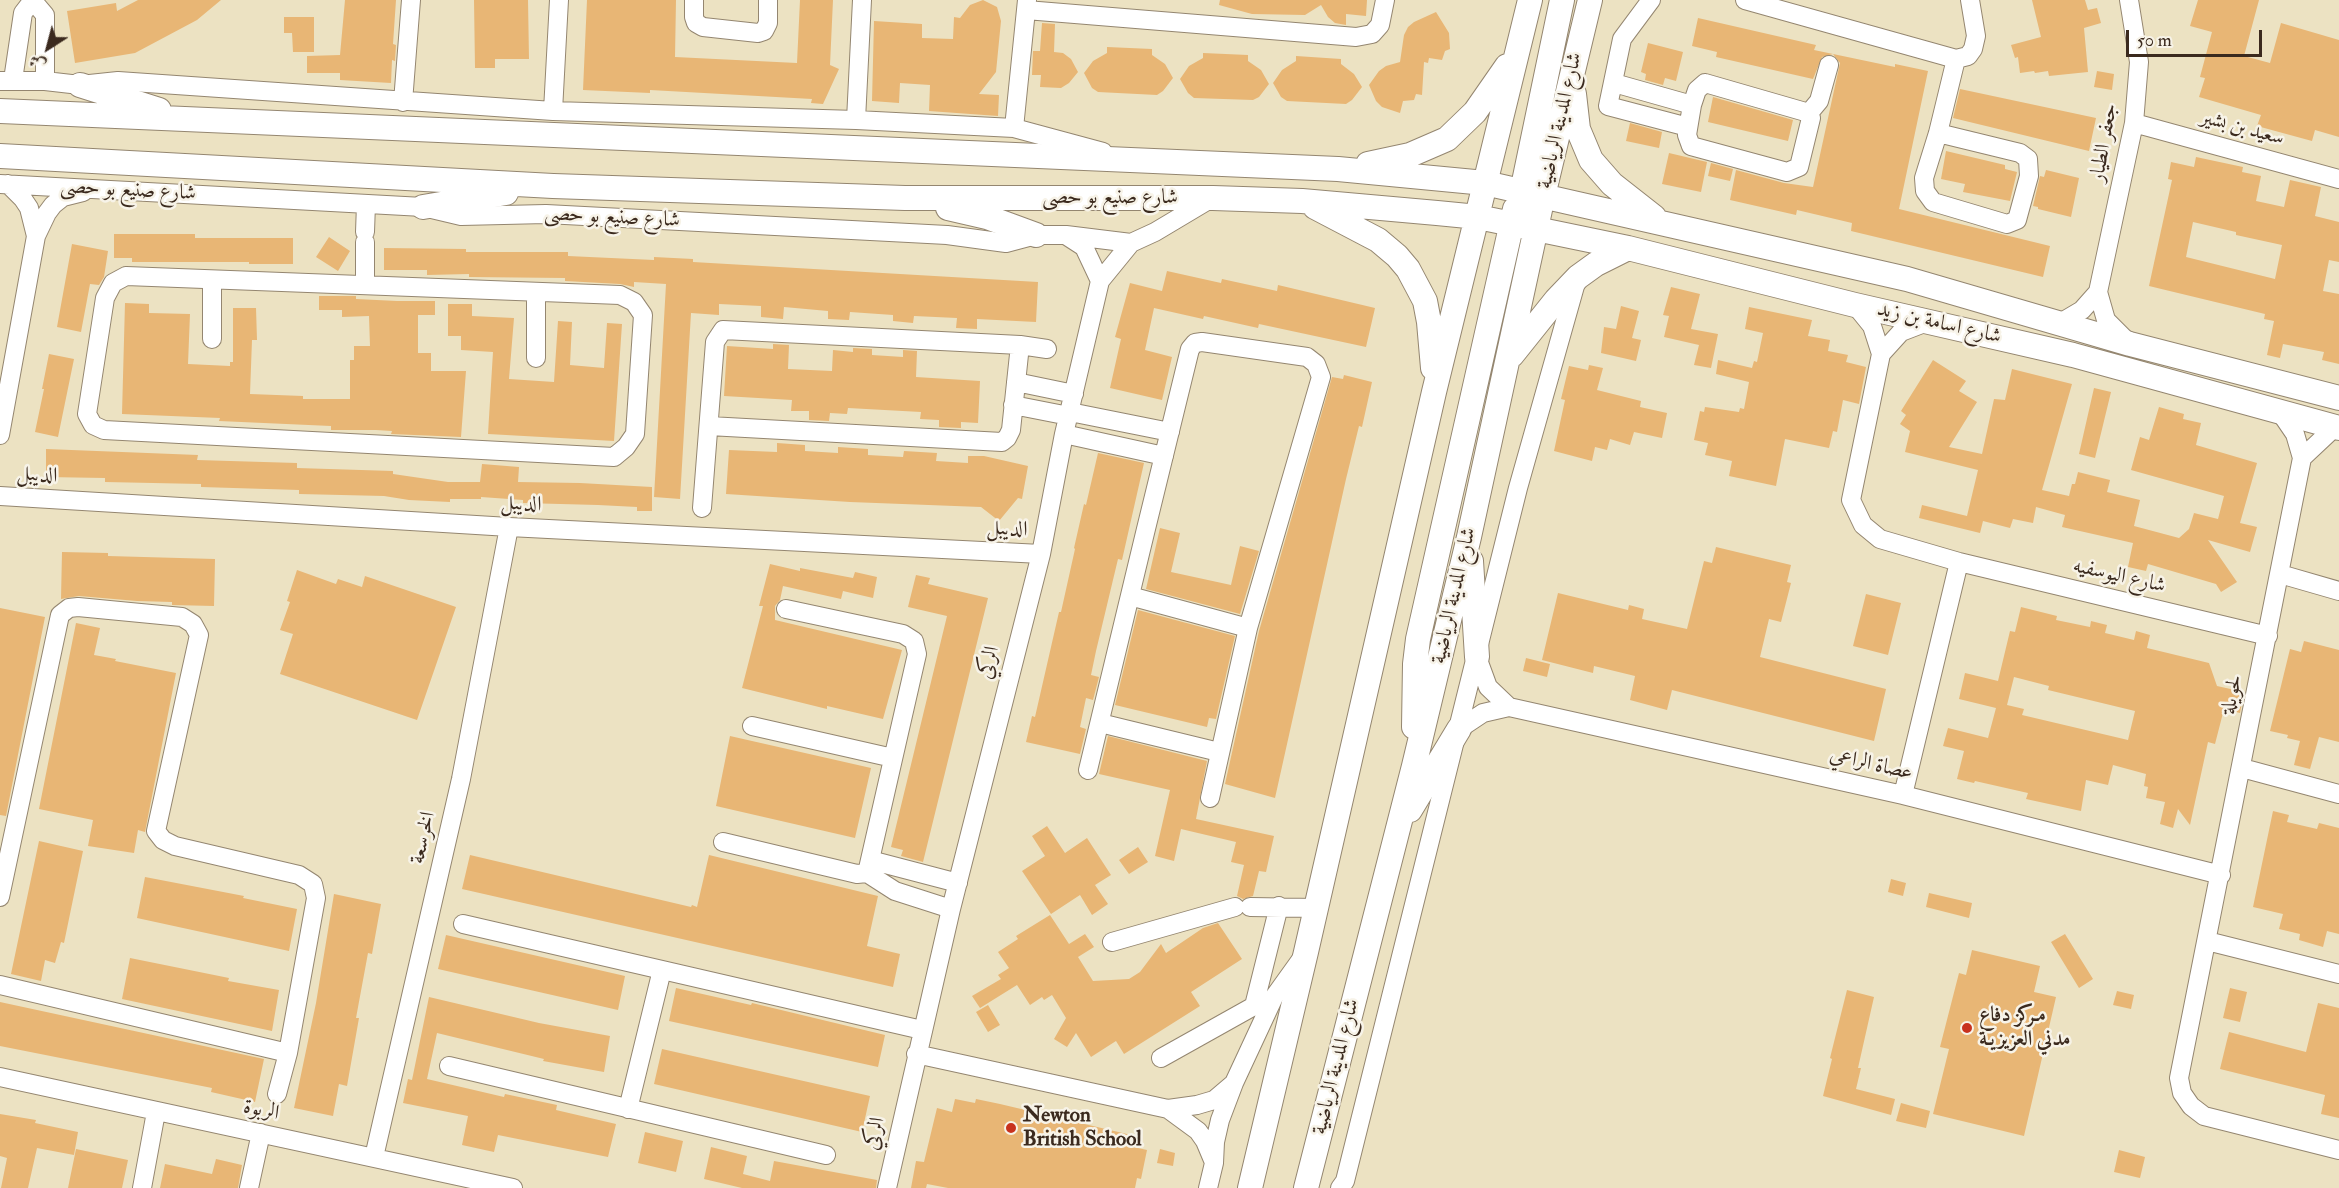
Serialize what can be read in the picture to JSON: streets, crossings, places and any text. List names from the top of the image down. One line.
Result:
{"streets":{"street":["شارع المدينة الرياضية","سعيد بن بشير","جعفر الطيار","شارع صنيع بو حصى","شارع اسامة بن زيد","الديبل","شارع اليوسفيه","الركي","لحويلة","عصاة الراعي","الخرسعة","الربوة"]},"crossings":[["شارع المدينة الرياضية","شارع صنيع بو حصى"],["شارع المدينة الرياضية","شارع اسامة بن زيد"],["شارع المدينة الرياضية","عصاة الراعي"],["سعيد بن بشير","جعفر الطيار"],["جعفر الطيار","شارع اسامة بن زيد"],["شارع صنيع بو حصى","شارع اسامة بن زيد"],["شارع صنيع بو حصى","الركي"],["شارع اسامة بن زيد","شارع اليوسفيه"],["شارع اسامة بن زيد","لحويلة"],["الديبل","الركي"],["الديبل","الخرسعة"],["شارع اليوسفيه","لحويلة"],["لحويلة","عصاة الراعي"],["الخرسعة","الربوة"]],"places":["مـركز دفاع مدني العزيزيـة","Newton British School"],"scale_bar":"50 m","north":"bottom left"}
